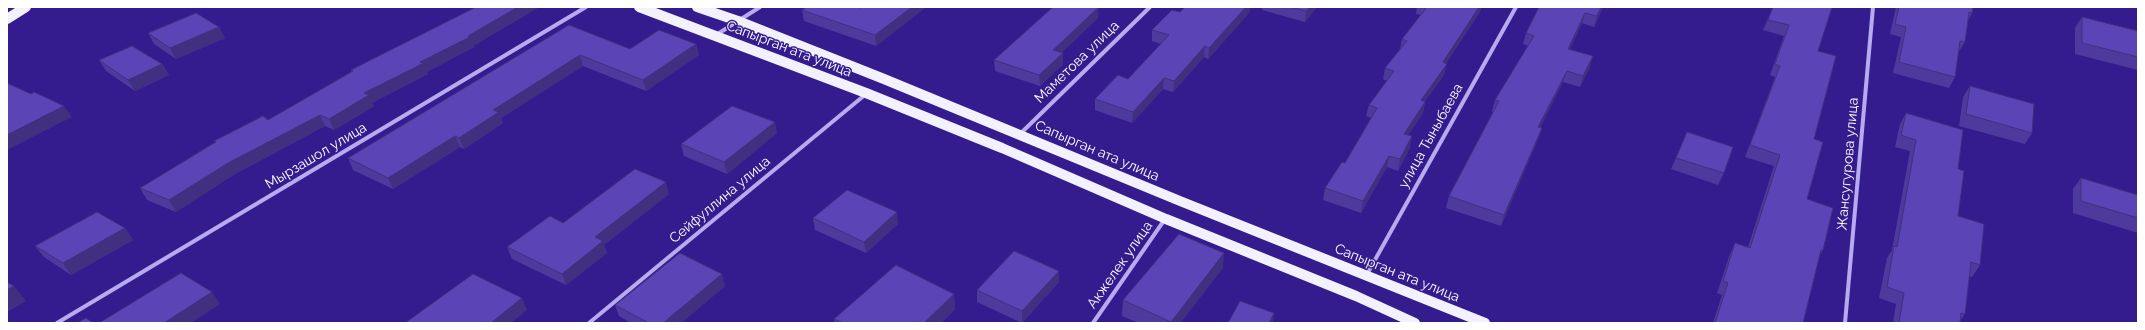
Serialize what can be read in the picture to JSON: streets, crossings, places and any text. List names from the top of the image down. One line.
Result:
{"streets":{"main road":["Сапырган ата улица"],"street":["Маметова улица","улица Тыныбаева","Мырзашол улица","Жансугурова улица","Сейфуллина улица","Акжелек улица"]},"crossings":[["Сапырган ата улица","Маметова улица"],["Сапырган ата улица","улица Тыныбаева"],["Сапырган ата улица","Сейфуллина улица"],["Сапырган ата улица","Акжелек улица"]]}
